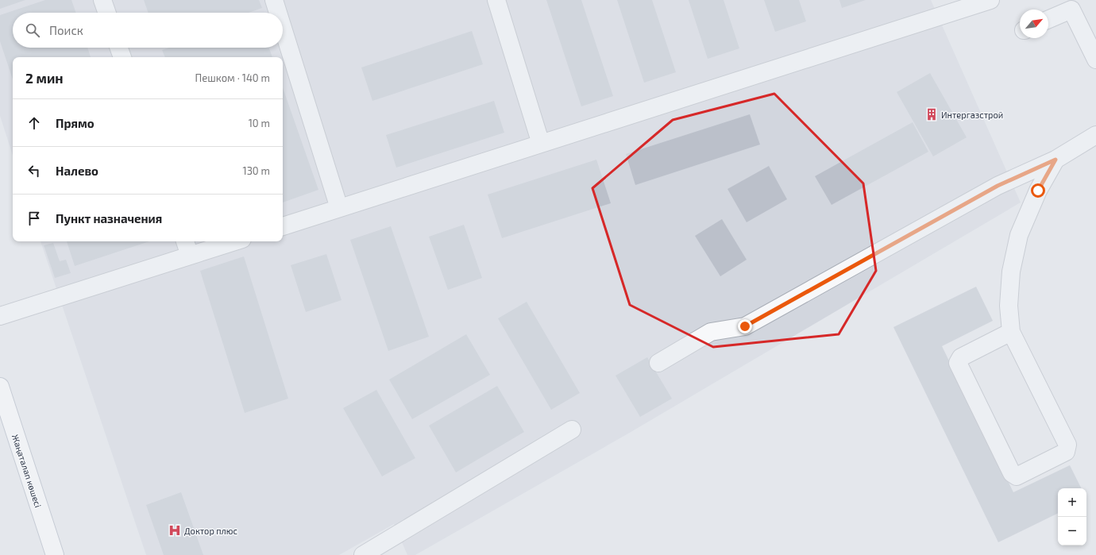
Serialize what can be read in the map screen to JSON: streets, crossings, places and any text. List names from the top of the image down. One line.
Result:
{"streets":{"main road":["Жаңаталап көшесі"]},"places":{"building":["Интергазстрой"],"hospital":["Доктор плюс"]},"north":"top right","page":{"search":"Поиск","heading":["2 мин","Пешком · 140 m"],"list":[["Прямо","10 m"],["Налево","130 m"],"Пункт назначения"],"map_buttons":["+","−"]}}
